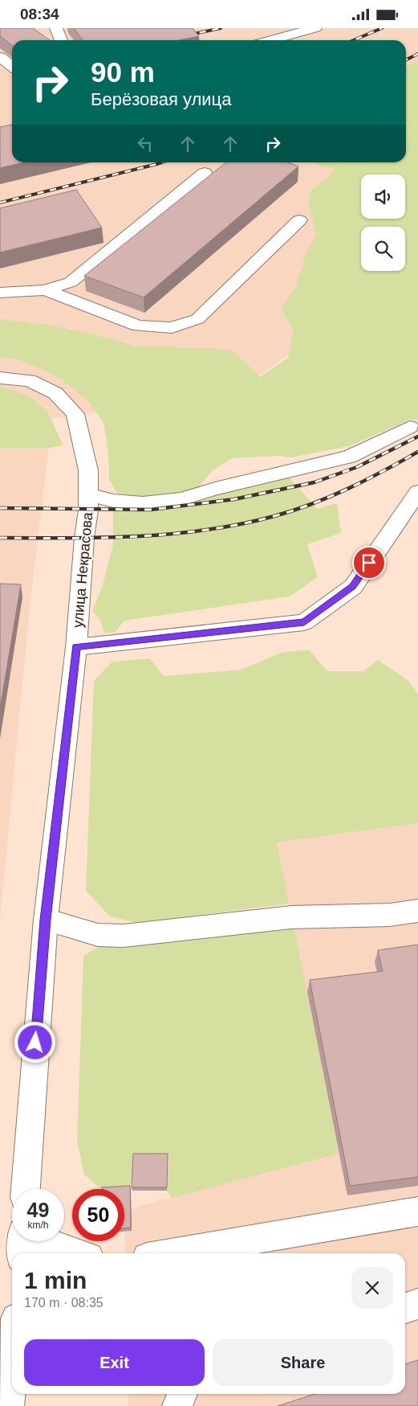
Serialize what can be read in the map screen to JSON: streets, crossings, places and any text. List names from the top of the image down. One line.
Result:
{"streets":{"main road":["улица Некрасова"]},"page":{"status":"08:34","turn":["90 m","Берёзовая улица"],"speed":"49 km/h","limit":"50","heading":["1 min","170 m · 08:35"],"buttons":["Exit","Share"]}}
